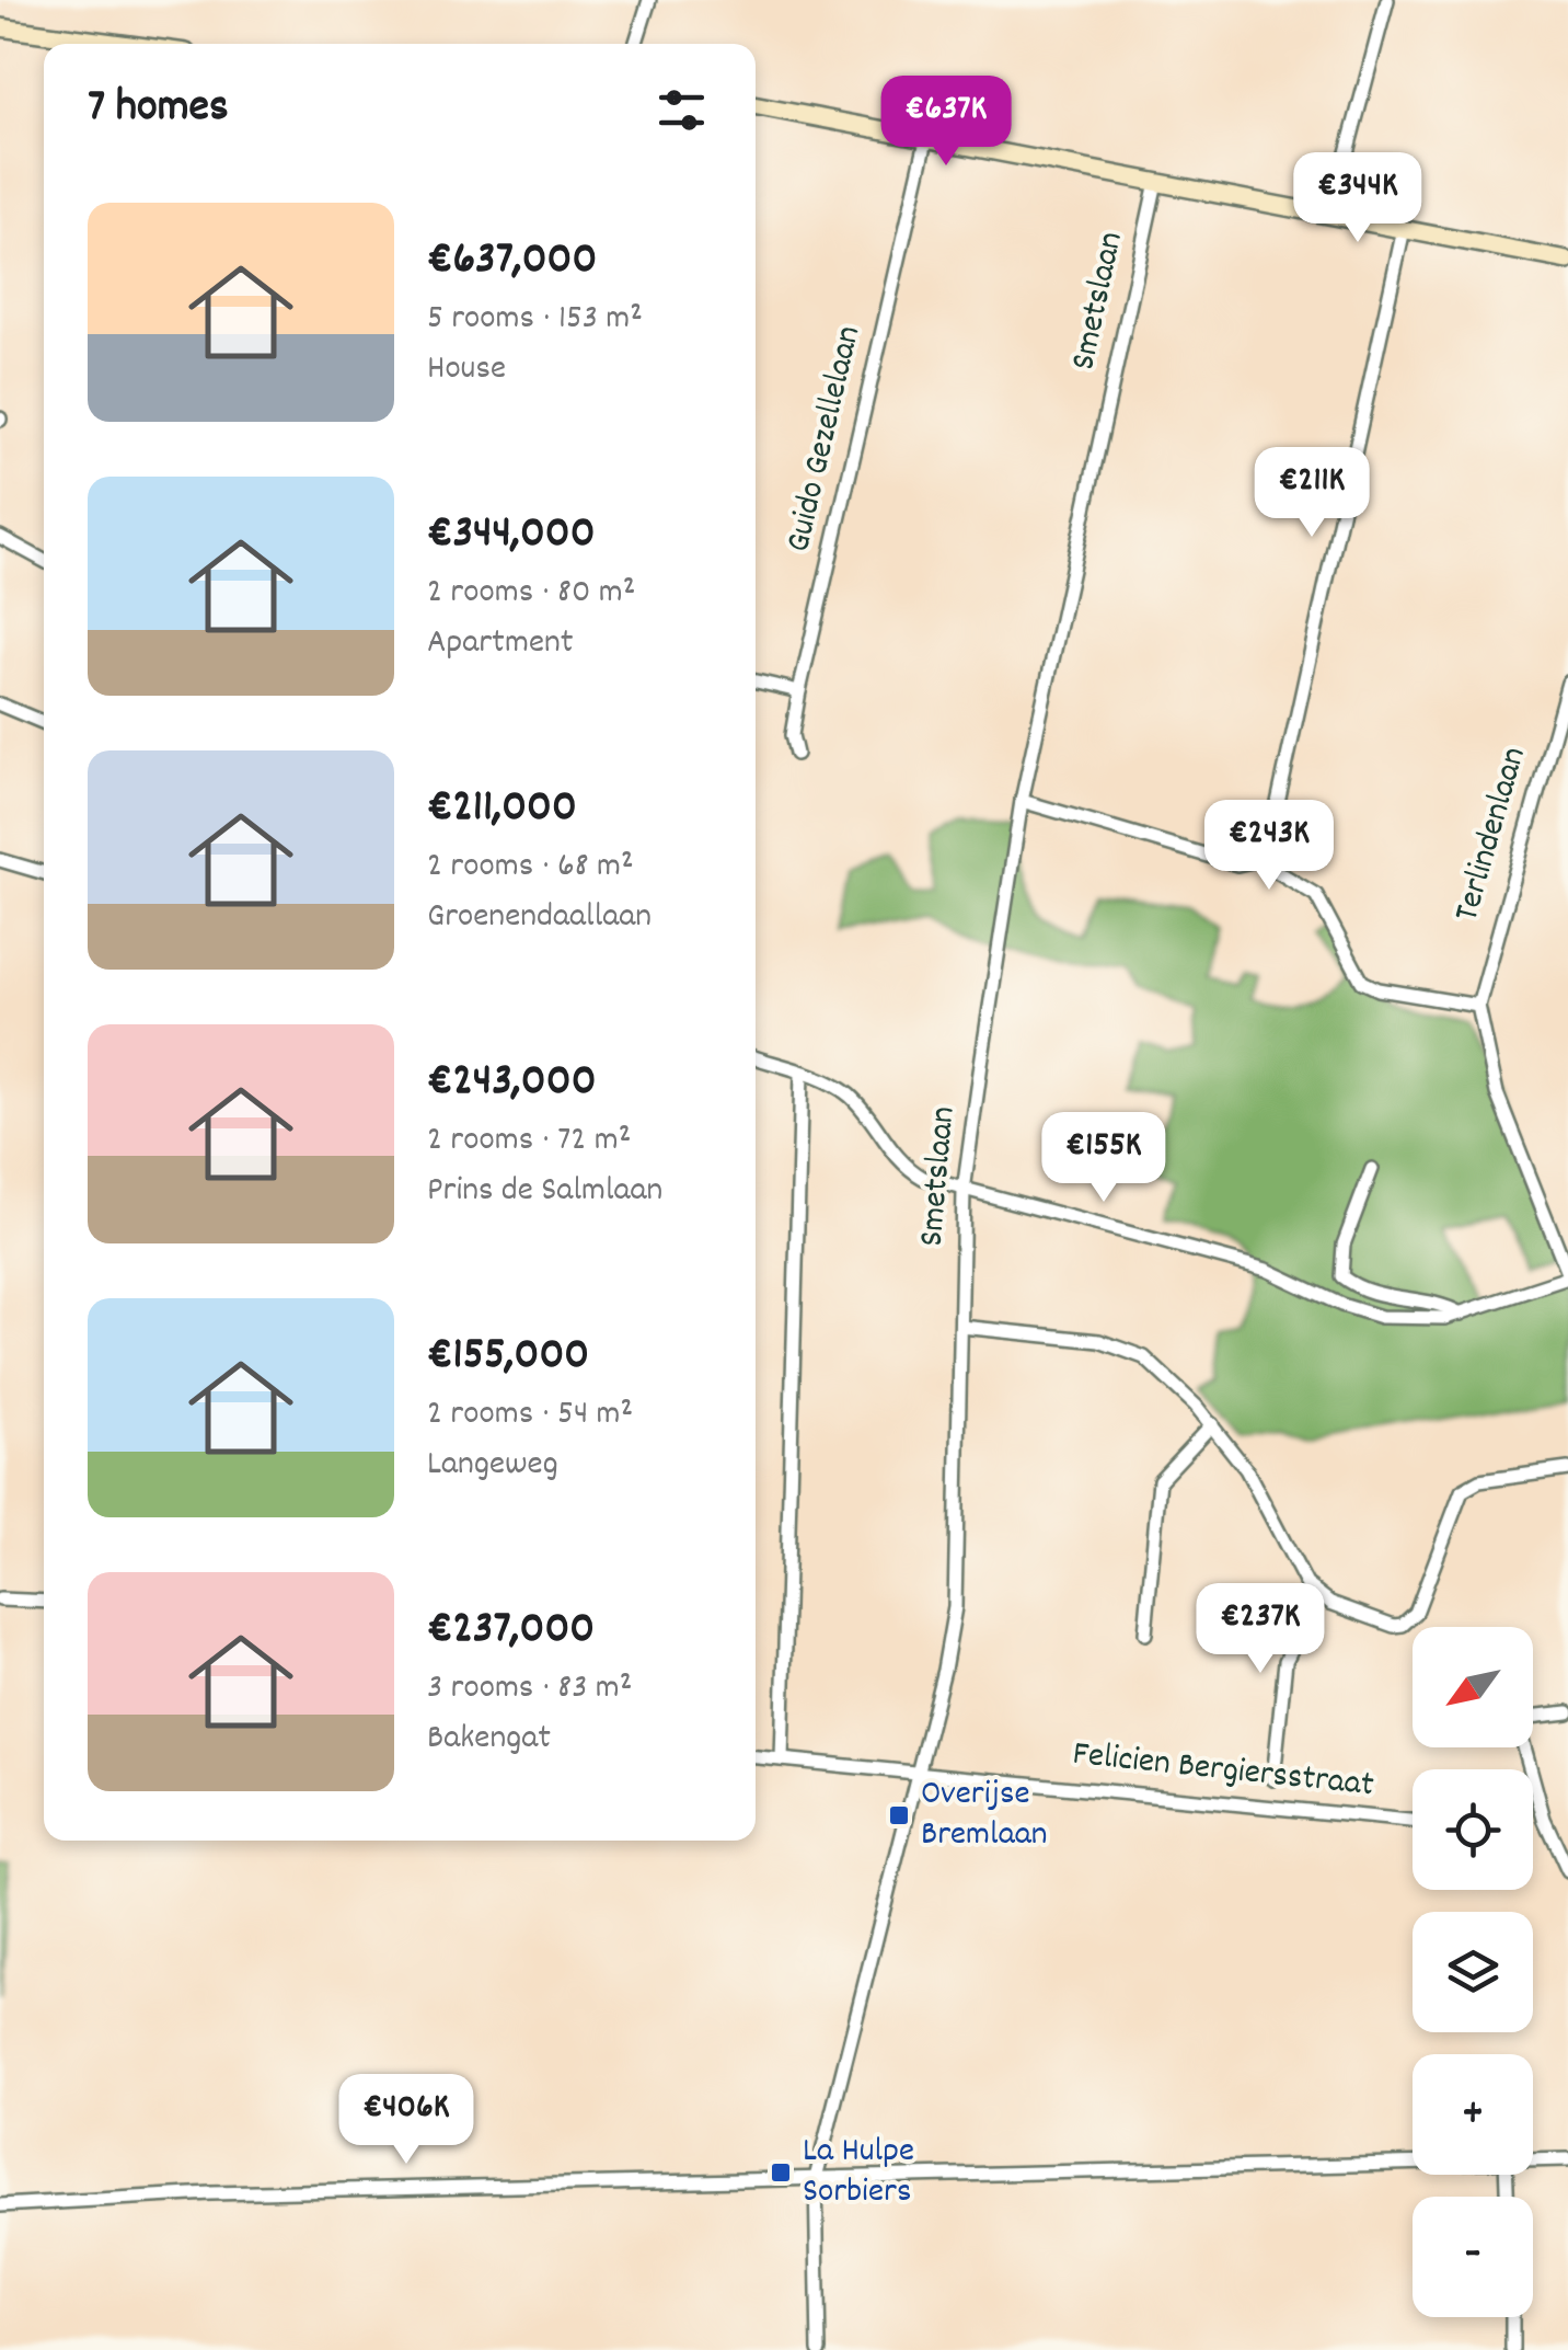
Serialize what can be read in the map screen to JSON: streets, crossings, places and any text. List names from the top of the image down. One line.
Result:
{"streets":{"street":["Smetslaan","Guido Gezellelaan","Terlindenlaan","Felicien Bergiersstraat"]},"crossings":[["Smetslaan","Felicien Bergiersstraat"]],"places":{"transit":["Overijse Bremlaan","La Hulpe Sorbiers"]},"north":"bottom left","page":{"heading":"7 homes","price":["€637K","€344K","€211K","€243K","€155K","€237K","€406K"],"list":[{"name":"€637,000","note":"5 rooms · 153 m² · House"},{"name":"€344,000","note":"2 rooms · 80 m² · Apartment"},{"name":"€211,000","note":"2 rooms · 68 m² · Groenendaallaan"},{"name":"€243,000","note":"2 rooms · 72 m² · Prins de Salmlaan"},{"name":"€155,000","note":"2 rooms · 54 m² · Langeweg"},{"name":"€237,000","note":"3 rooms · 83 m² · Bakengat"}],"map_buttons":["+","−"]}}
